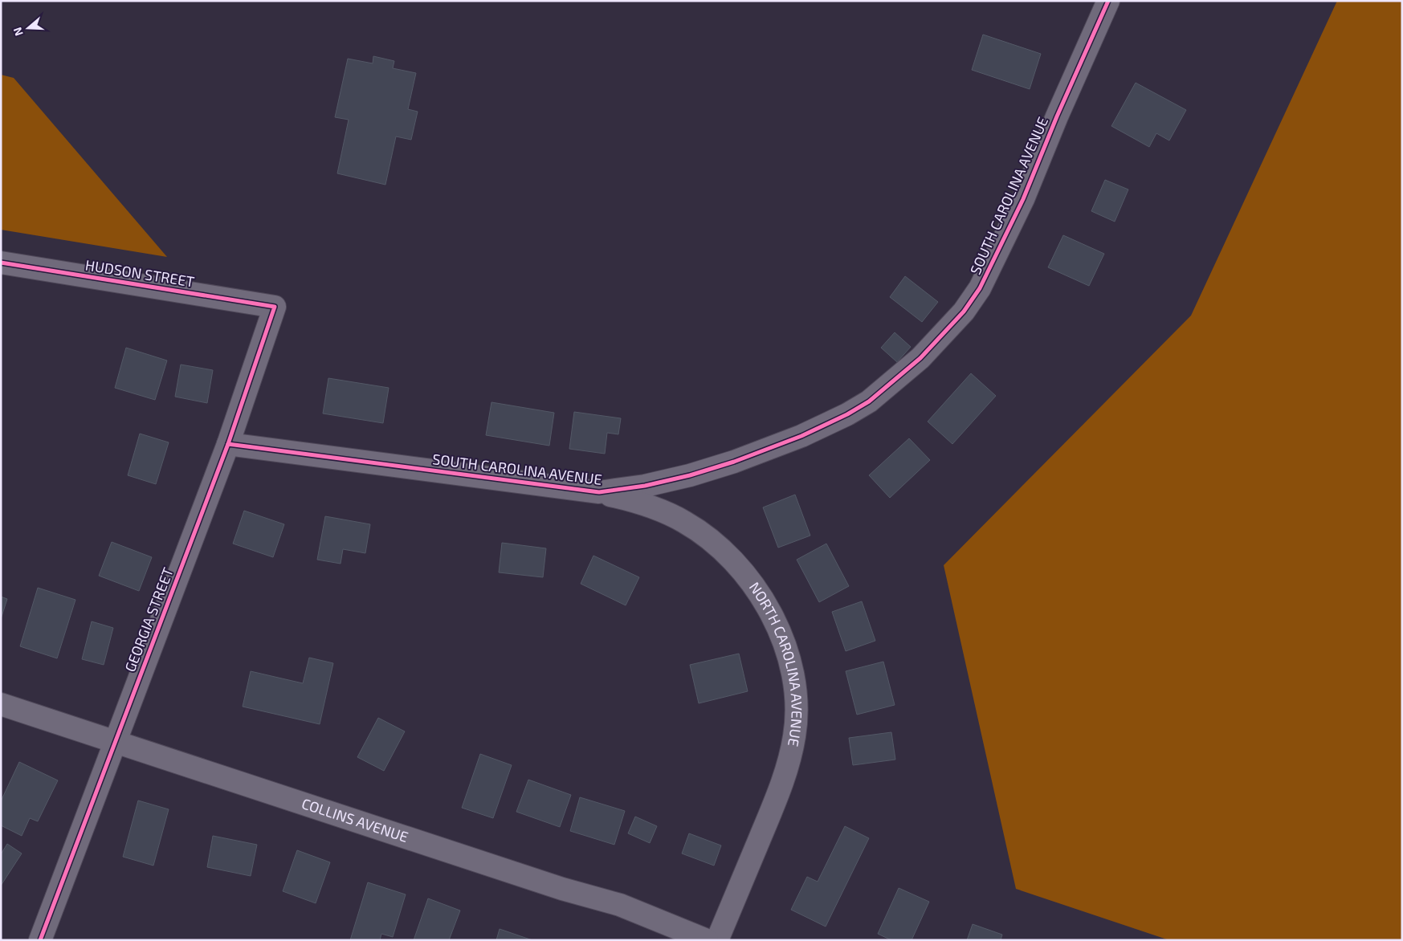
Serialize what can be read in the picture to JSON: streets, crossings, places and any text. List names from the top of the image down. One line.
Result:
{"streets":{"street":["SOUTH CAROLINA AVENUE","HUDSON STREET","GEORGIA STREET","NORTH CAROLINA AVENUE","COLLINS AVENUE"]},"crossings":[["SOUTH CAROLINA AVENUE","GEORGIA STREET"],["SOUTH CAROLINA AVENUE","NORTH CAROLINA AVENUE"],["HUDSON STREET","GEORGIA STREET"],["GEORGIA STREET","COLLINS AVENUE"]],"north":"left"}
